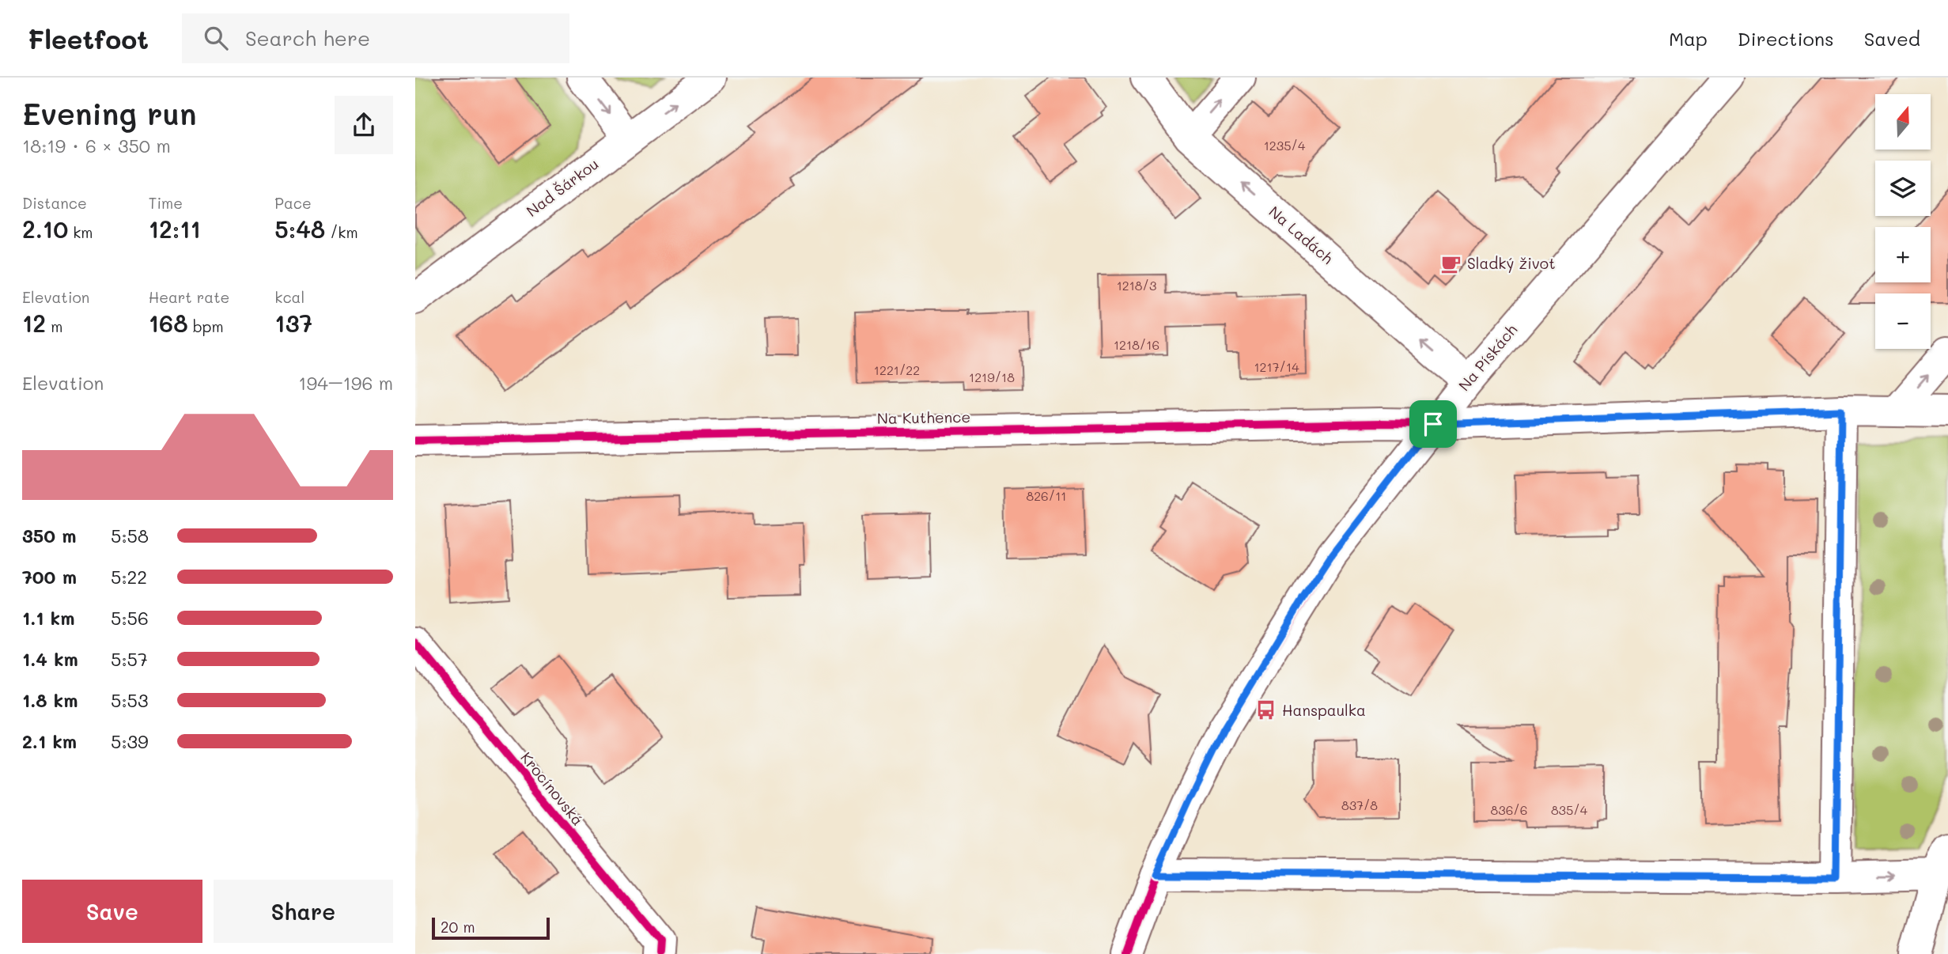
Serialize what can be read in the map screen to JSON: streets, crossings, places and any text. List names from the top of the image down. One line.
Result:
{"streets":{"street":["Nad Šárkou","Na Ladách","Na Pískách","Na Kuthence","Krocínovská"]},"crossings":[["Na Ladách","Na Pískách"],["Na Pískách","Na Kuthence"]],"one_way":["Na Ladách"],"places":{"cafe":["Sladký život"],"bus stop":["Hanspaulka"]},"house_numbers":["1235/4","1218/3","1218/16","1217/14","1221/22","1219/18","826/11","837/8","836/6","835/4"],"scale_bar":"20 m","north":"top","page":{"header":"Fleetfoot","search":"Search here","nav":["Map","Directions","Saved"],"heading":["Evening run","18:19 · 6 × 350 m"],"map_buttons":["+","−"],"stats":[["Distance","2.10 km"],["Time","12:11"],["Pace","5:48 /km"],["Elevation","12 m"],["Heart rate","168 bpm"],["kcal","137"]],"chart":["Elevation","194–196 m"],"list":[{"name":"350 m","note":"5:58"},{"name":"700 m","note":"5:22"},{"name":"1.1 km","note":"5:56"},{"name":"1.4 km","note":"5:57"},{"name":"1.8 km","note":"5:53"},{"name":"2.1 km","note":"5:39"}],"buttons":["Save","Share"],"scale":"20 m"}}
